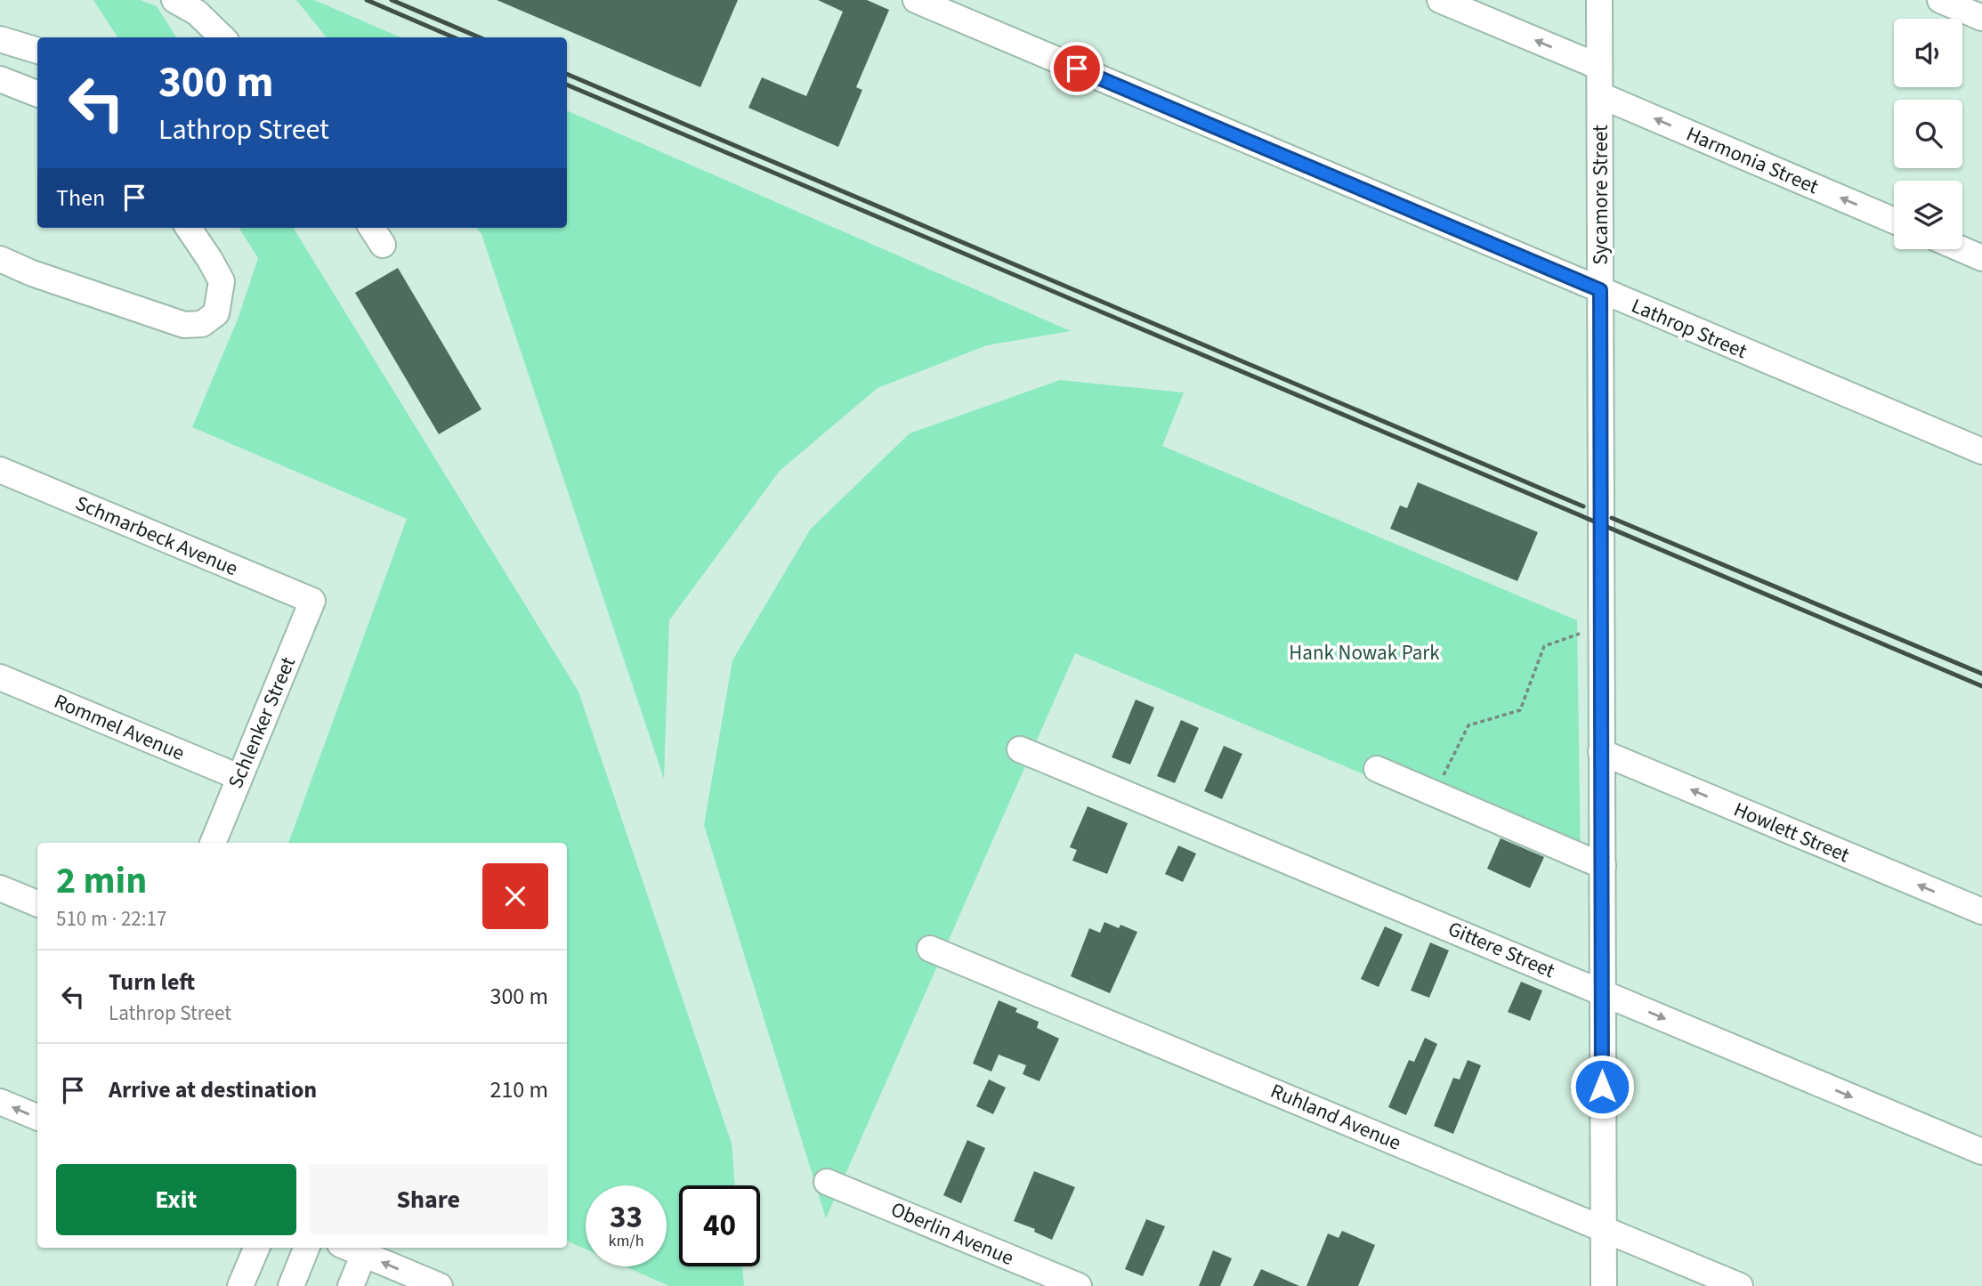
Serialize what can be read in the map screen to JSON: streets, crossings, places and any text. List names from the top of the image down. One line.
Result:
{"streets":{"street":["Harmonia Street","Sycamore Street","Lathrop Street","Schmarbeck Avenue","Schlenker Street","Rommel Avenue","Howlett Street","Gittere Street","Ruhland Avenue","Oberlin Avenue"]},"crossings":[["Harmonia Street","Sycamore Street"],["Sycamore Street","Lathrop Street"],["Sycamore Street","Howlett Street"],["Sycamore Street","Gittere Street"],["Sycamore Street","Ruhland Avenue"],["Schmarbeck Avenue","Schlenker Street"],["Schlenker Street","Rommel Avenue"]],"one_way":["Harmonia Street","Howlett Street","Gittere Street"],"parks":["Hank Nowak Park"],"page":{"turn":["300 m","Lathrop Street"],"then":"Then","heading":["2 min","510 m · 22:17"],"list":[{"name":"Turn left","note":"Lathrop Street","value":"300 m"},{"name":"Arrive at destination","value":"210 m"}],"buttons":["Exit","Share"],"speed":"33 km/h","limit":"40"}}
